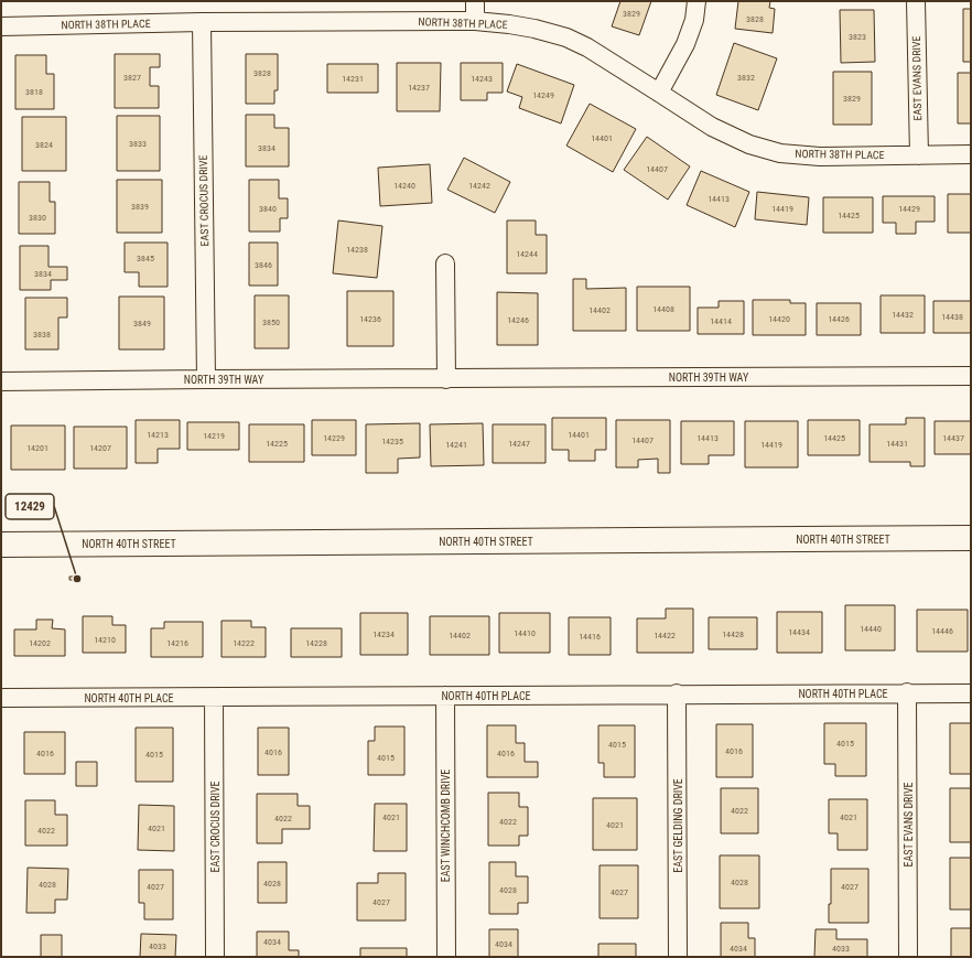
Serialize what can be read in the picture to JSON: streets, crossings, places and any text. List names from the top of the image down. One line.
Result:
{"streets":{"main road":["NORTH 40TH STREET"],"street":["NORTH 38TH PLACE","EAST EVANS DRIVE","EAST CROCUS DRIVE","NORTH 39TH WAY","NORTH 40TH PLACE","EAST WINCHCOMB DRIVE","EAST GELDING DRIVE"]},"crossings":[["NORTH 38TH PLACE","EAST EVANS DRIVE"],["NORTH 38TH PLACE","EAST CROCUS DRIVE"],["EAST EVANS DRIVE","NORTH 40TH PLACE"],["EAST CROCUS DRIVE","NORTH 39TH WAY"],["EAST CROCUS DRIVE","NORTH 40TH PLACE"],["NORTH 40TH PLACE","EAST WINCHCOMB DRIVE"],["NORTH 40TH PLACE","EAST GELDING DRIVE"]],"places":["12429"],"house_numbers":["3829","3828","3823","3828","3827","3832","14231","14243","14237","3818","14249","3829","14401","3833","3824","3834","14407","14240","14242","14413","3839","3840","14419","14429","14425","3830","14238","14244","3845","3846","3834","14408","14402","14432","14438","14236","14420","14426","14246","14414","3850","3849","3838","14213","14401","14219","14229","14413","14425","14437","14407","14235","14225","14247","14431","14241","14419","14201","14207","14440","14446","14434","14410","14234","14428","14402","14422","14416","14210","14202","14216","14222","14228","4015","4015","4016","4016","4016","4016","4015","4015","4022","4021","4021","4022","4022","4021","4021","4022","4028","4028","4028","4027","4027","4028","4027","4027","4034","4034","4033","4034","4033"]}
